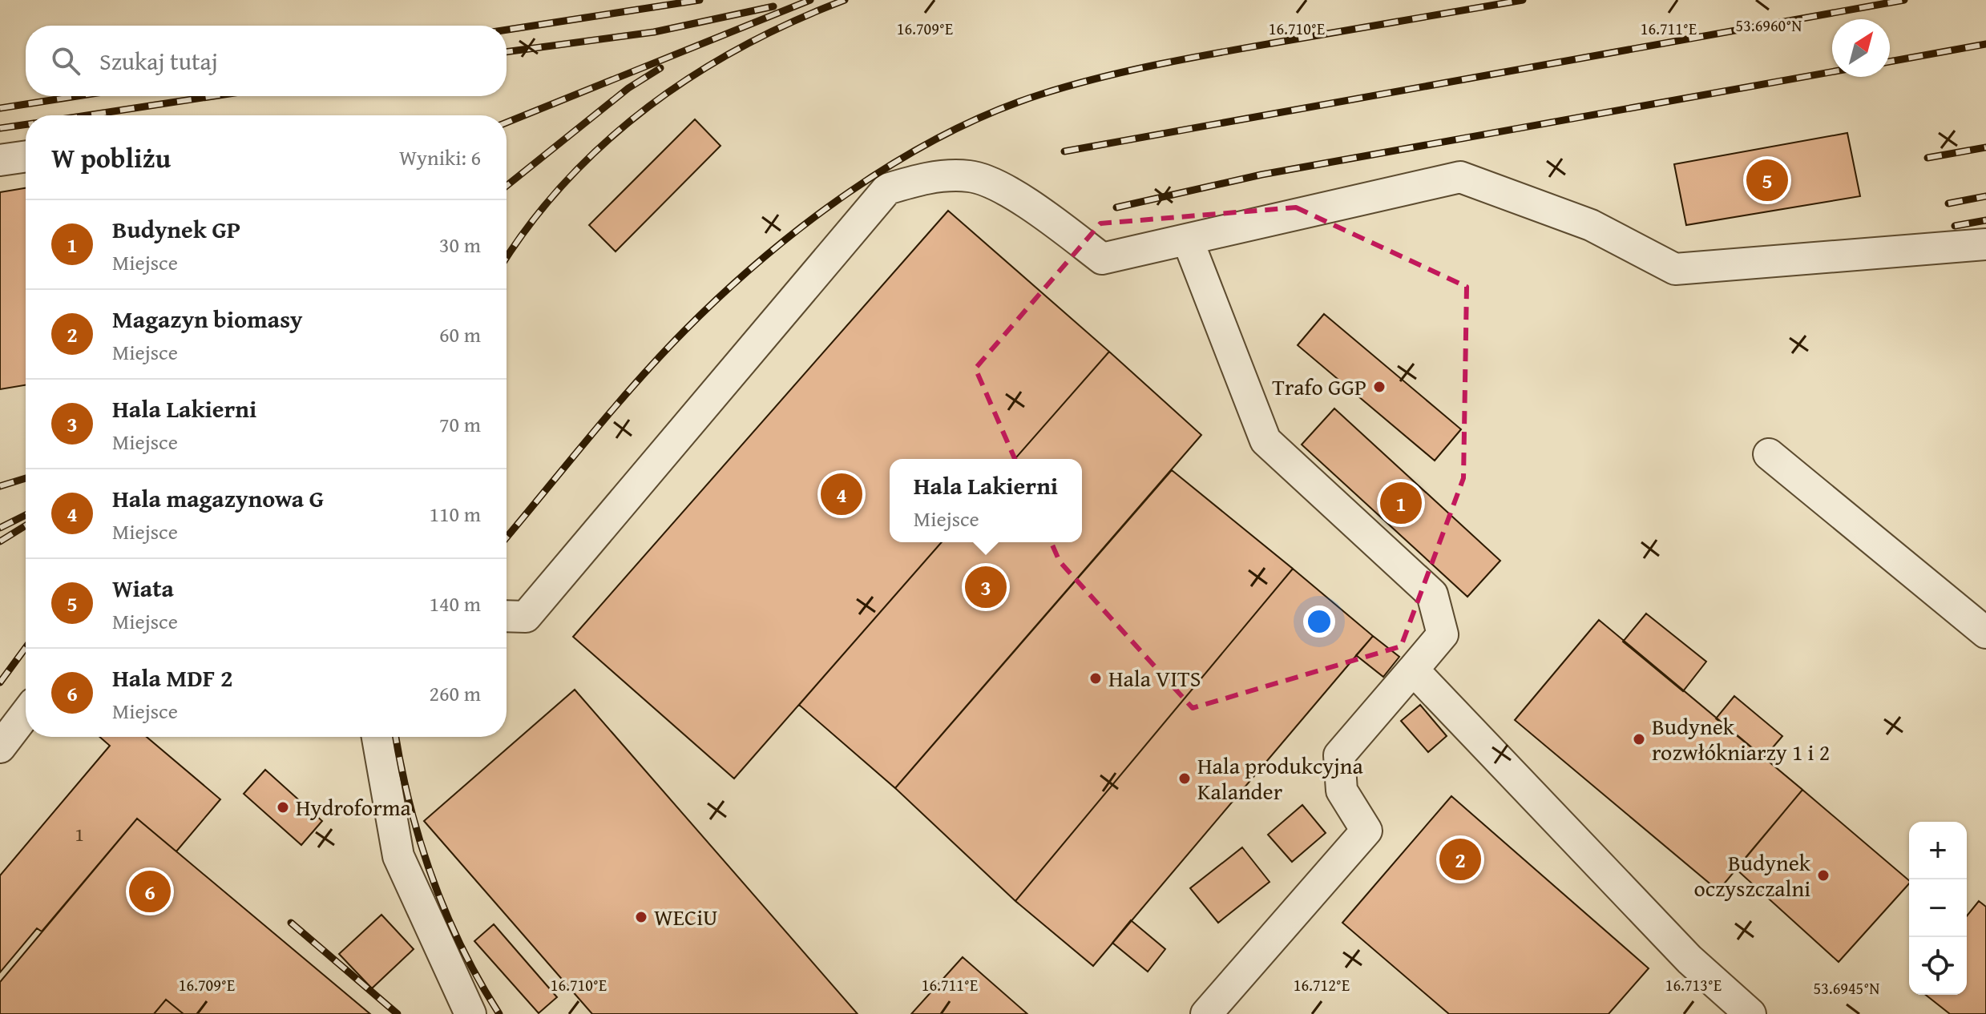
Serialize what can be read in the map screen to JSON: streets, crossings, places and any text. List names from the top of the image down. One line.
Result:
{"places":["Trafo GGP","Hala VITS","Budynek rozwłókniarzy 1 i 2","Hala produkcyjna Kalander","Hydroforma","Budynek oczyszczalni","WECiU"],"house_numbers":["1"],"north":"top right","page":{"search":"Szukaj tutaj","heading":["W pobliżu","Wyniki: 6"],"pins":["5","4","1","3","2","6"],"list":[{"mark":"1","name":"Budynek GP","note":"Miejsce","value":"30 m"},{"mark":"2","name":"Magazyn biomasy","note":"Miejsce","value":"60 m"},{"mark":"3","name":"Hala Lakierni","note":"Miejsce","value":"70 m"},{"mark":"4","name":"Hala magazynowa G","note":"Miejsce","value":"110 m"},{"mark":"5","name":"Wiata","note":"Miejsce","value":"140 m"},{"mark":"6","name":"Hala MDF 2","note":"Miejsce","value":"260 m"}],"popup":["Hala Lakierni","Miejsce"],"map_buttons":["+","−"]},"coordinates":["53.6960°N","16.709°E","16.710°E","16.711°E","16.712°E","16.713°E","53.6945°N"]}
